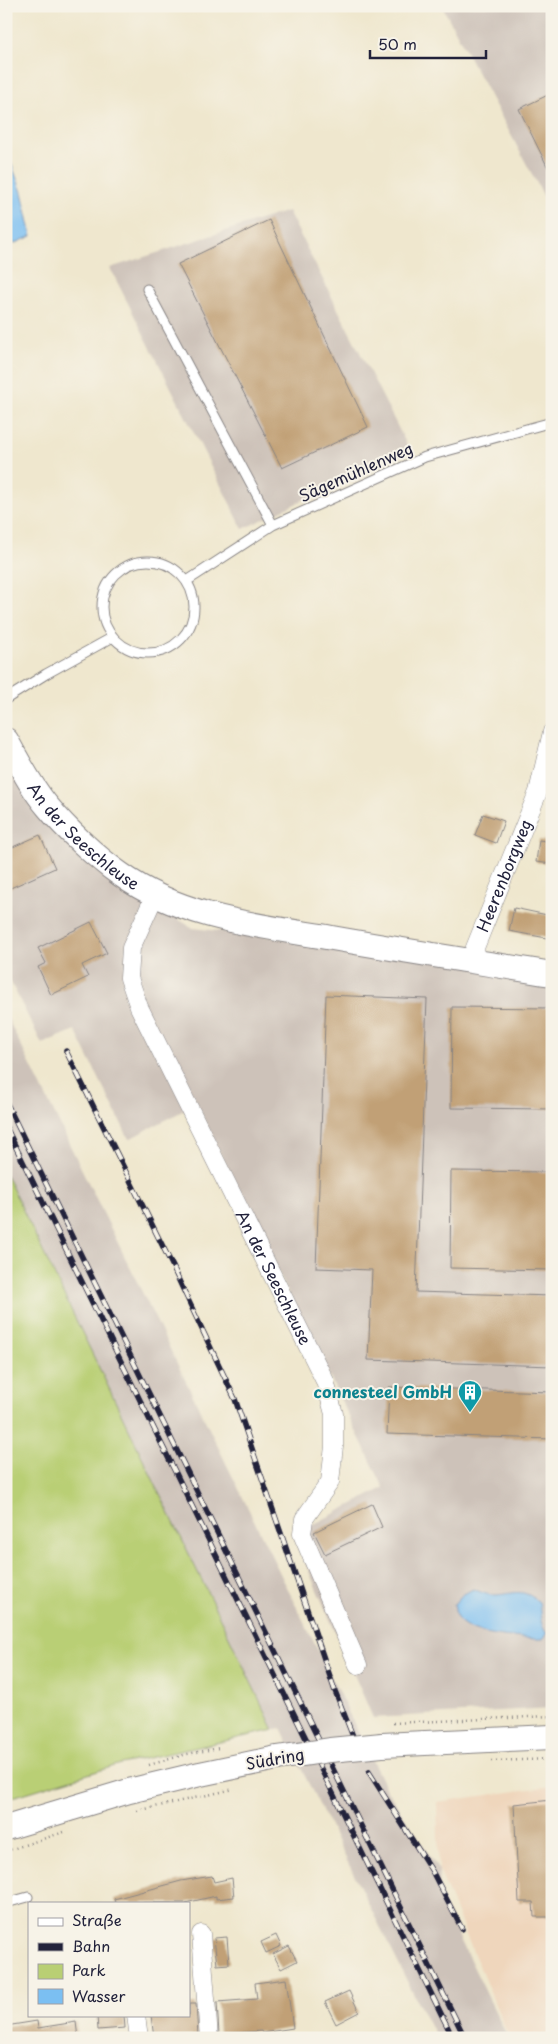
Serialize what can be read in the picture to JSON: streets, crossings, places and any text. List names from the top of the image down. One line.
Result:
{"streets":{"street":["An der Seeschleuse","Heerenborgweg","Südring"],"lane":["Sägemühlenweg"]},"crossings":[["An der Seeschleuse","Heerenborgweg"]],"places":{"building":["connesteel GmbH"]},"legend":["Straße","Bahn","Park","Wasser"],"scale_bar":"50 m"}
